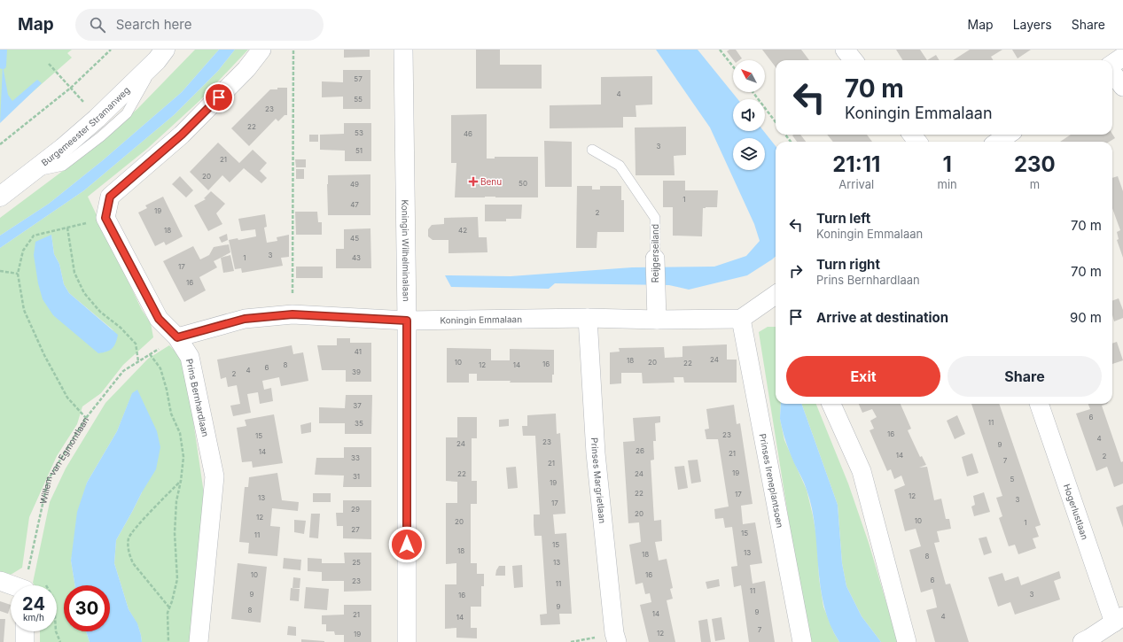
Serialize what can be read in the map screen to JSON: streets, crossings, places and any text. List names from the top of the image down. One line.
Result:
{"streets":{"main road":["Burgemeester Stramanweg"],"street":["Koningin Wilhelminalaan","Reijgerseiland","Koningin Emmalaan","Prins Bernhardlaan","Prinses Margrietlaan","Prinses Ireneplantsoen","Hogerlustlaan"],"path":["Willem van Egmontlaan"]},"crossings":[["Koningin Wilhelminalaan","Koningin Emmalaan"],["Reijgerseiland","Koningin Emmalaan"],["Koningin Emmalaan","Prins Bernhardlaan"],["Koningin Emmalaan","Prinses Margrietlaan"],["Koningin Emmalaan","Prinses Ireneplantsoen"]],"places":{"health":["Benu"]},"house_numbers":["57","4","55","23","22","53","46","3","51","21","20","50","49","1","47","19","2","18","42","45","3","1","43","17","16","41","24","18","10","20","22","16","8","12","14","6","4","39","2","37","6","11","35","16","23","15","4","23","24","9","26","14","21","14","2","33","7","21","19","22","24","31","5","19","22","17","12","13","3","17","29","20","12","10","20","1","27","15","11","15","18","13","18","8","25","13","10","16","6","23","11","11","9","3","16","9","8","9","14","21","4","14","7","12","19"],"north":"top left","page":{"header":"Map","search":"Search here","nav":["Map","Layers","Share"],"turn":["70 m","Koningin Emmalaan"],"eta":["21:11","Arrival","1","min","230","m"],"list":[{"name":"Turn left","note":"Koningin Emmalaan","value":"70 m"},{"name":"Turn right","note":"Prins Bernhardlaan","value":"70 m"},{"name":"Arrive at destination","value":"90 m"}],"buttons":["Exit","Share"],"speed":"24 km/h","limit":"30"}}
